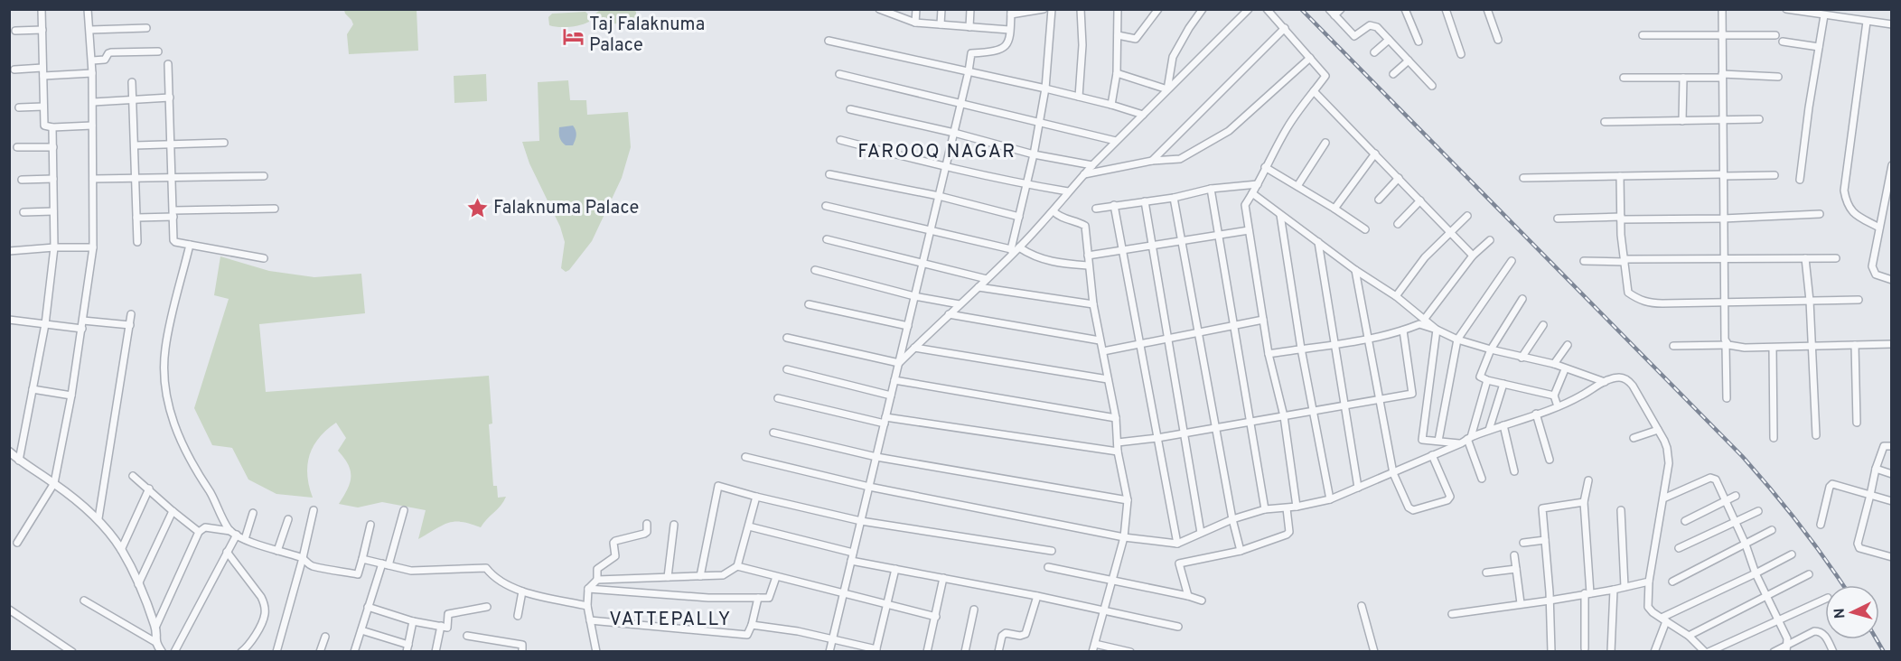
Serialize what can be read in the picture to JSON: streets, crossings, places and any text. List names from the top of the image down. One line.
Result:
{"districts":["FAROOQ NAGAR","VATTEPALLY"],"places":{"hotel":["Taj Falaknuma Palace"],"place":["Falaknuma Palace"]},"north":"left"}
